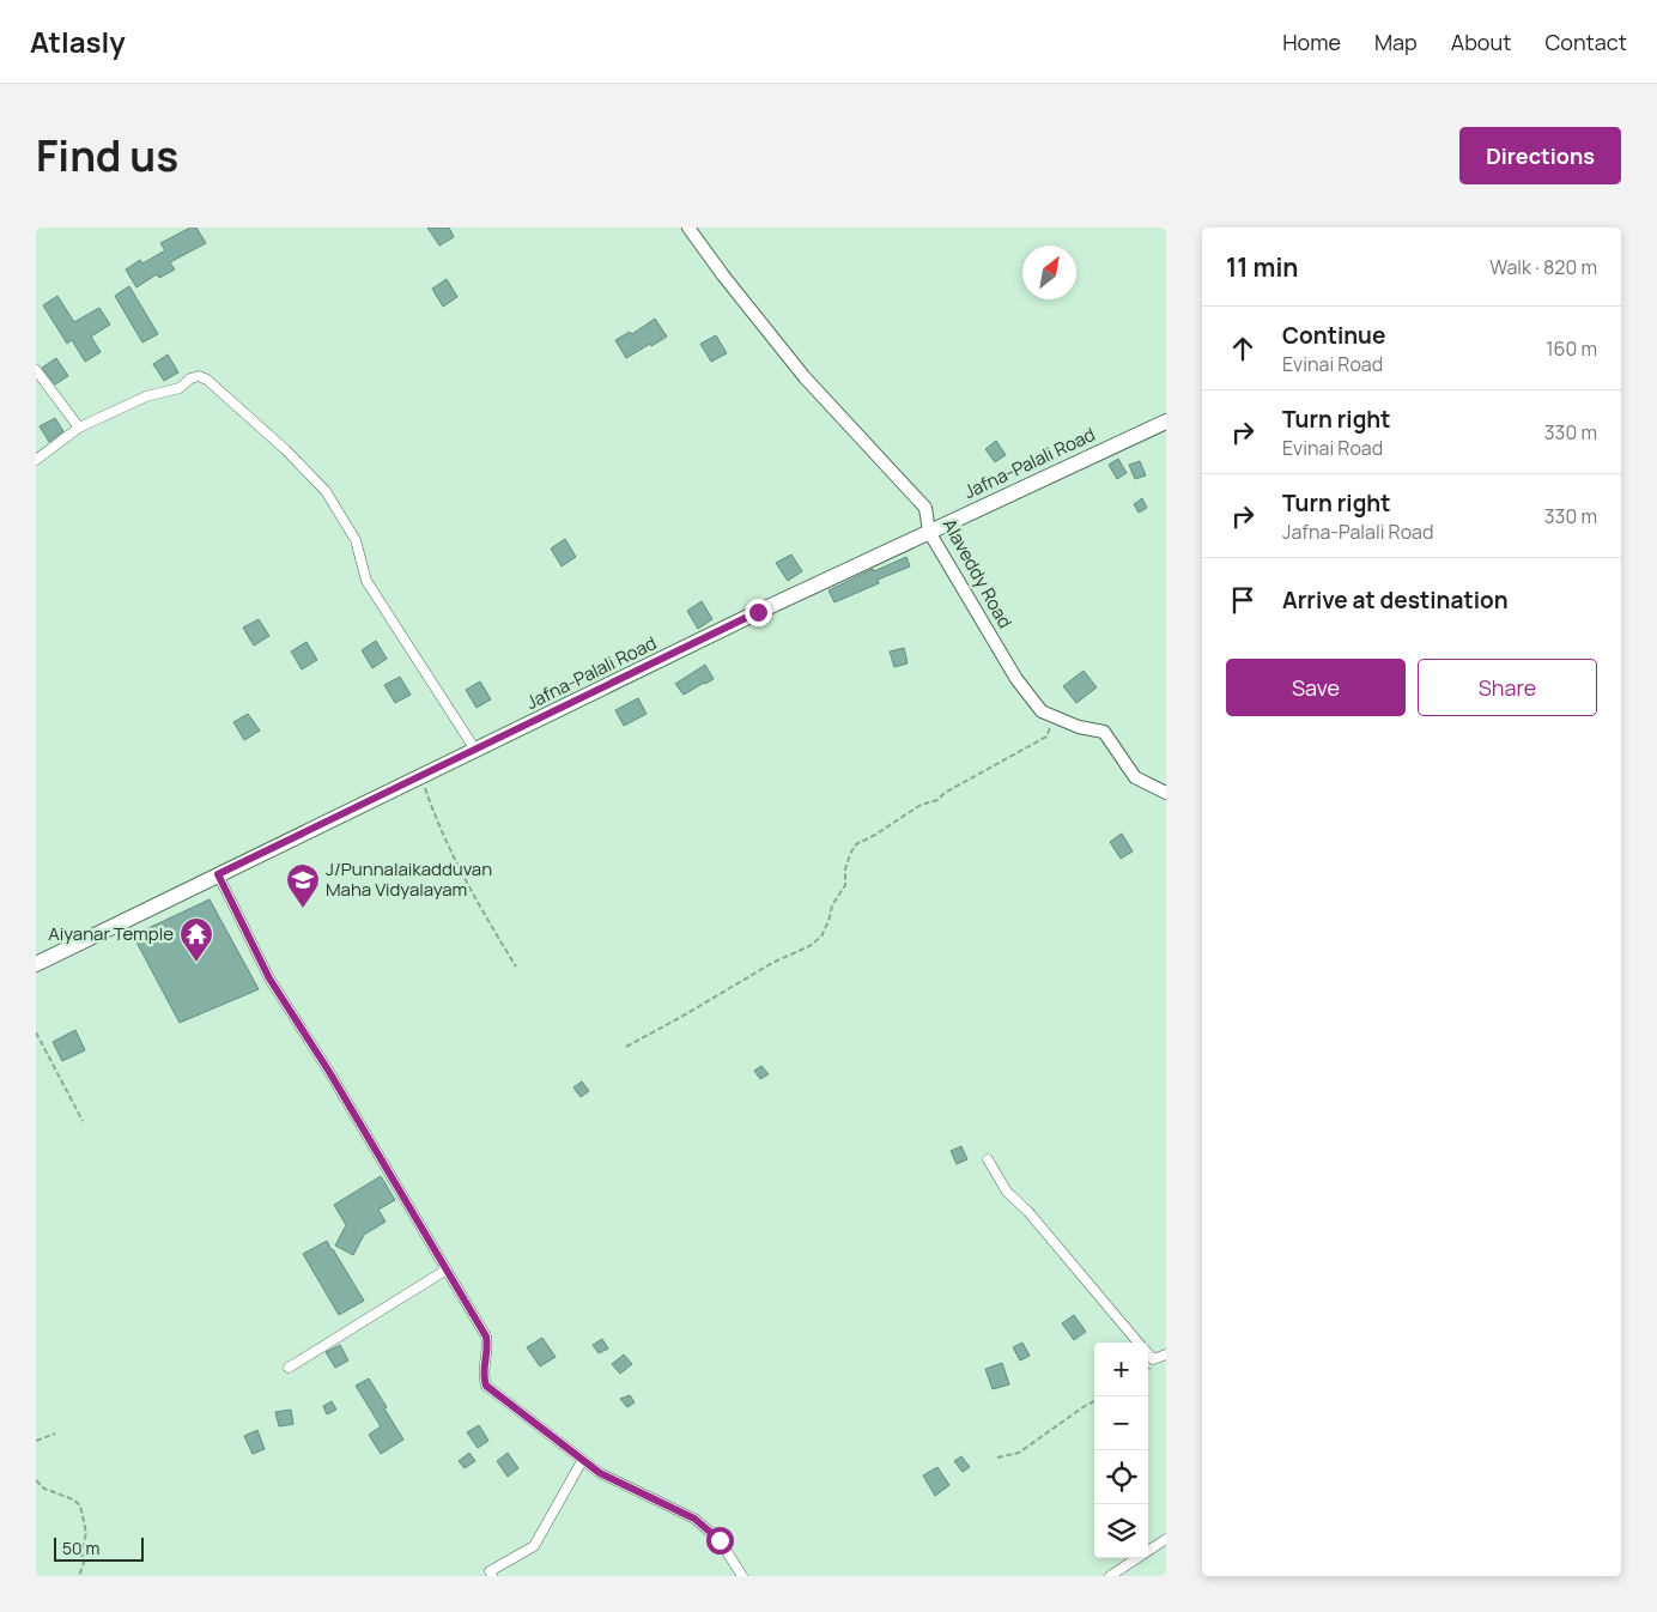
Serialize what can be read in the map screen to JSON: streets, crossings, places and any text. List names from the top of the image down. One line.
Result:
{"streets":{"main road":["Jafna-Palali Road"],"street":["Alaveddy Road"]},"crossings":[["Jafna-Palali Road","Alaveddy Road"]],"places":{"school or university":["J/Punnalaikadduvan Maha Vidyalayam"],"temple":["Aiyanar Temple"]},"scale_bar":"50 m","north":"top right","page":{"header":"Atlasly","nav":["Home","Map","About","Contact"],"title":"Find us","buttons":["Directions",["Save","Share"]],"heading":["11 min","Walk · 820 m"],"list":[["Continue","Evinai Road","160 m"],["Turn right","Evinai Road","330 m"],["Turn right","Jafna-Palali Road","330 m"],"Arrive at destination"],"map_buttons":["+","−"],"scale":"50 m"}}
